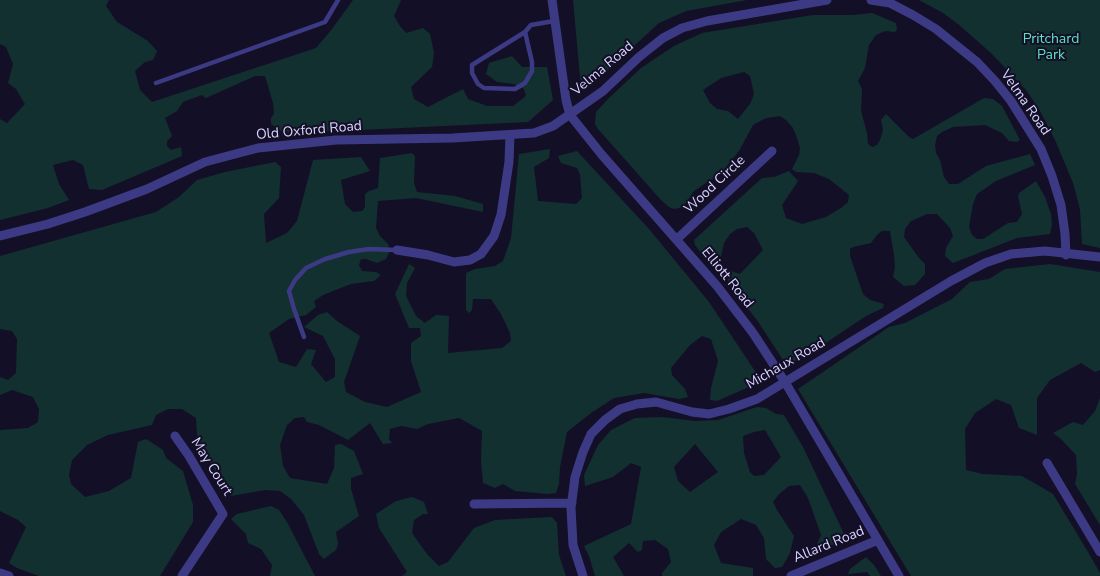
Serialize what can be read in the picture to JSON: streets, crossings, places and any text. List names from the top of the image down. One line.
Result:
{"streets":{"street":["Velma Road","Old Oxford Road","Wood Circle","Elliott Road","Michaux Road","May Court","Allard Road"]},"crossings":[["Velma Road","Old Oxford Road"],["Velma Road","Elliott Road"],["Velma Road","Michaux Road"],["Old Oxford Road","Elliott Road"],["Wood Circle","Elliott Road"],["Elliott Road","Michaux Road"],["Elliott Road","Allard Road"]],"parks":["Pritchard Park"]}
